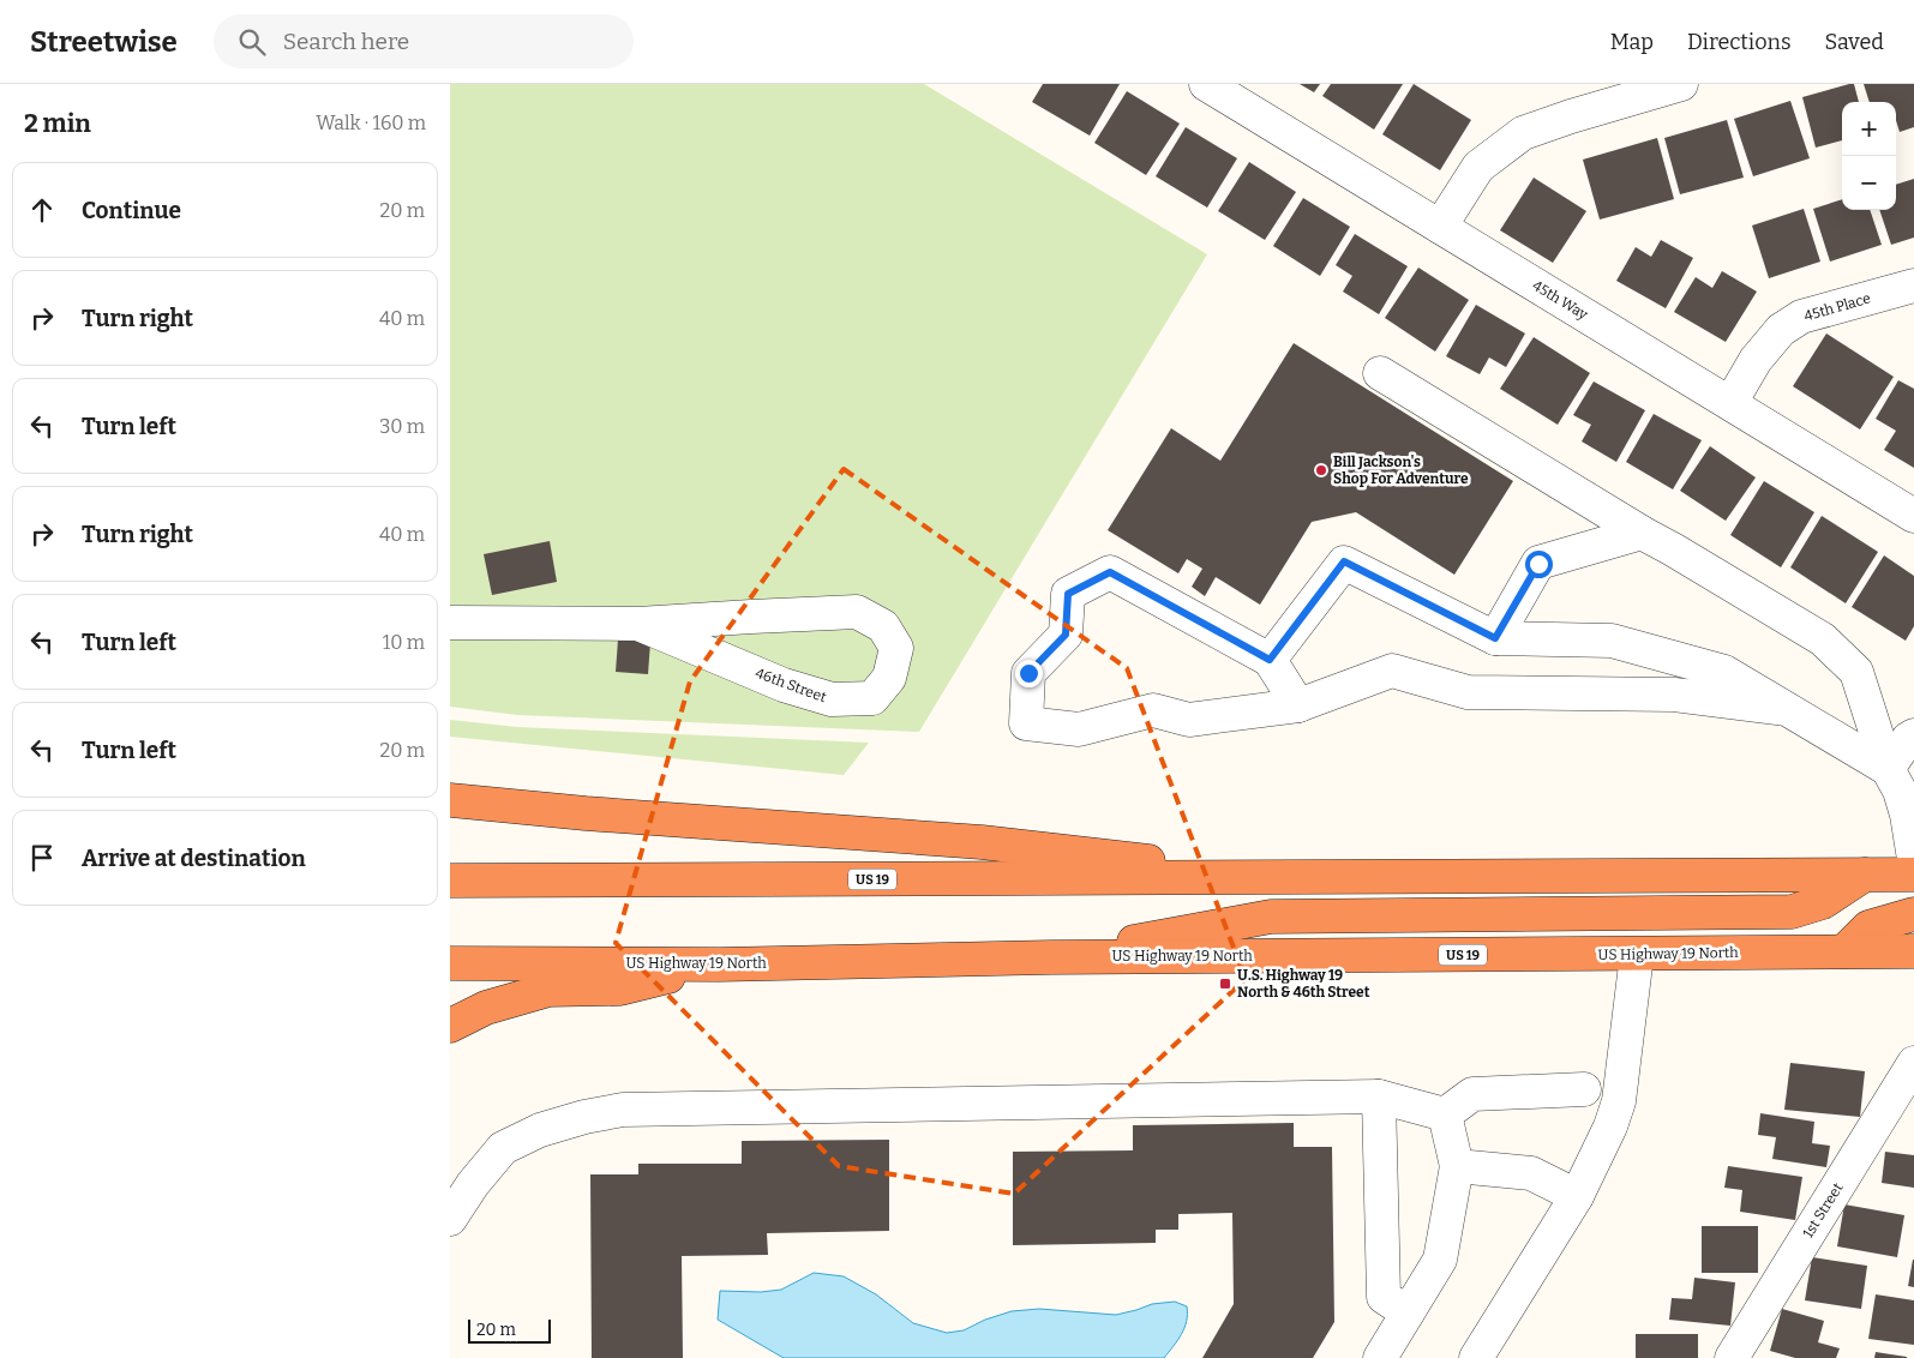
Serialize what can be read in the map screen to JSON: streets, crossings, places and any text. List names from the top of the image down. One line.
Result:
{"streets":{"highway":["US 19","US Highway 19 North"],"street":["45th Way","45th Place","46th Street","1st Street"]},"crossings":[["45th Way","45th Place"]],"places":{"other":["Bill Jackson's Shop For Adventure"],"transit":["U.S. Highway 19 North & 46th Street"]},"scale_bar":"20 m","page":{"header":"Streetwise","search":"Search here","nav":["Map","Directions","Saved"],"heading":["2 min","Walk · 160 m"],"map_buttons":["+","−"],"list":[["Continue","20 m"],["Turn right","40 m"],["Turn left","30 m"],["Turn right","40 m"],["Turn left","10 m"],["Turn left","20 m"],"Arrive at destination"],"scale":"20 m"}}
